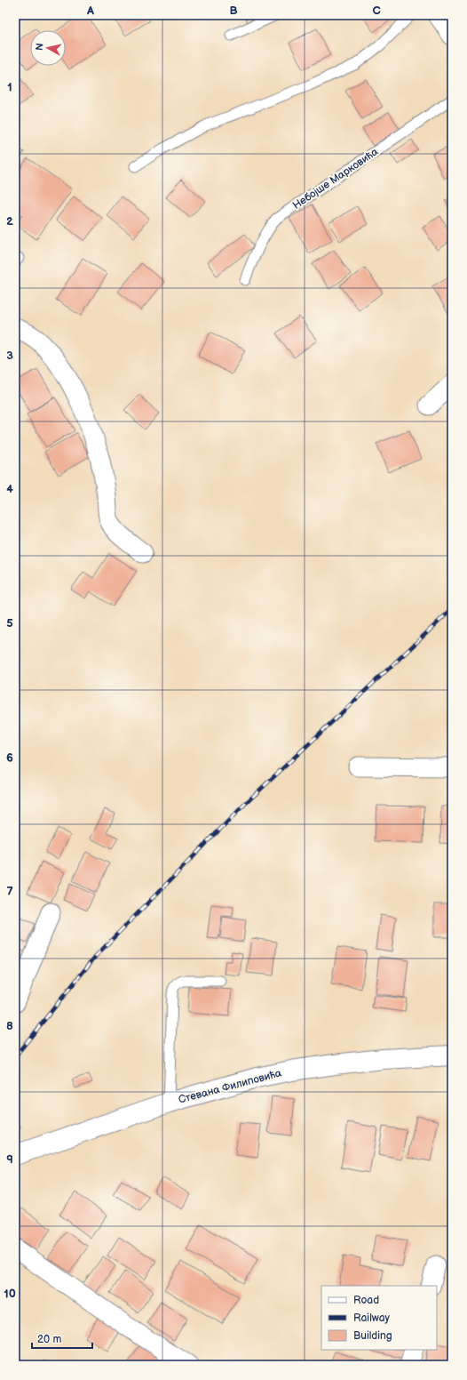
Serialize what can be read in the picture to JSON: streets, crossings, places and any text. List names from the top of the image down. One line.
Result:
{"streets":{"main road":["Стевана Филиповића"],"lane":["Небојше Марковића"]},"legend":["Road","Railway","Building"],"scale_bar":"20 m","north":"left","grid":{"columns":["A","B","C"],"rows":["1","2","3","4","5","6","7","8","9","10"]}}
